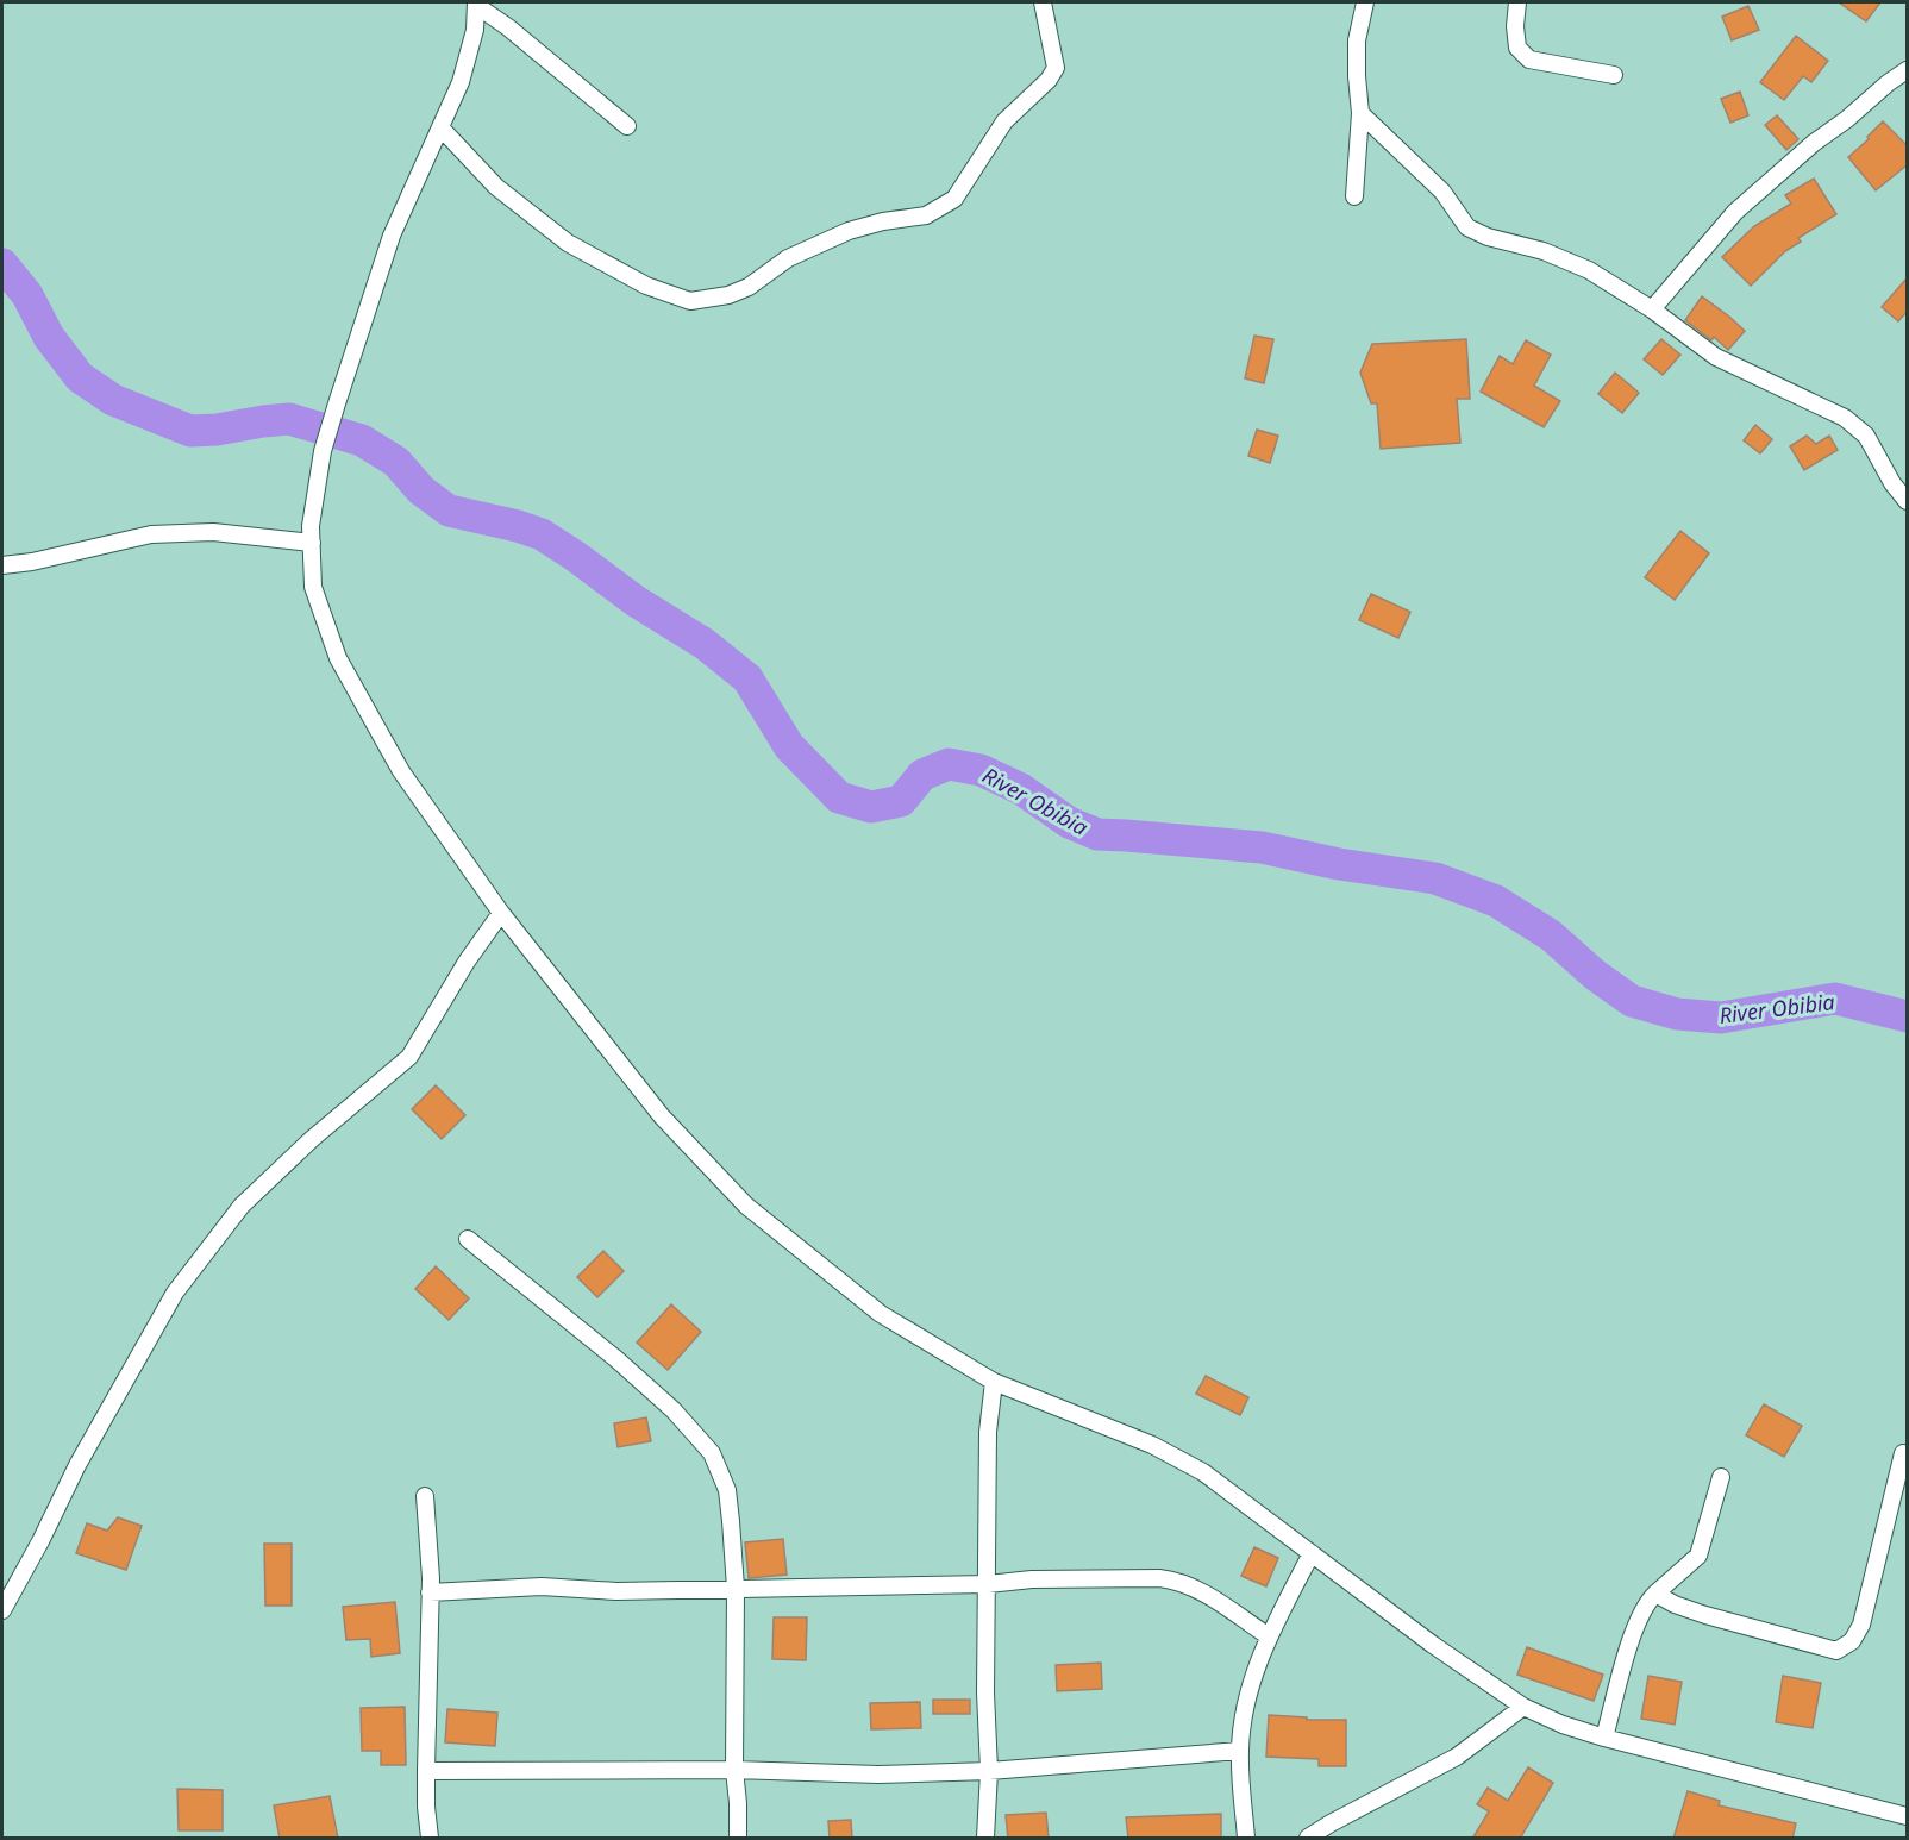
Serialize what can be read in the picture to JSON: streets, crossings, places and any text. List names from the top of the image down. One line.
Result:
{"water":["River Obibia"]}
